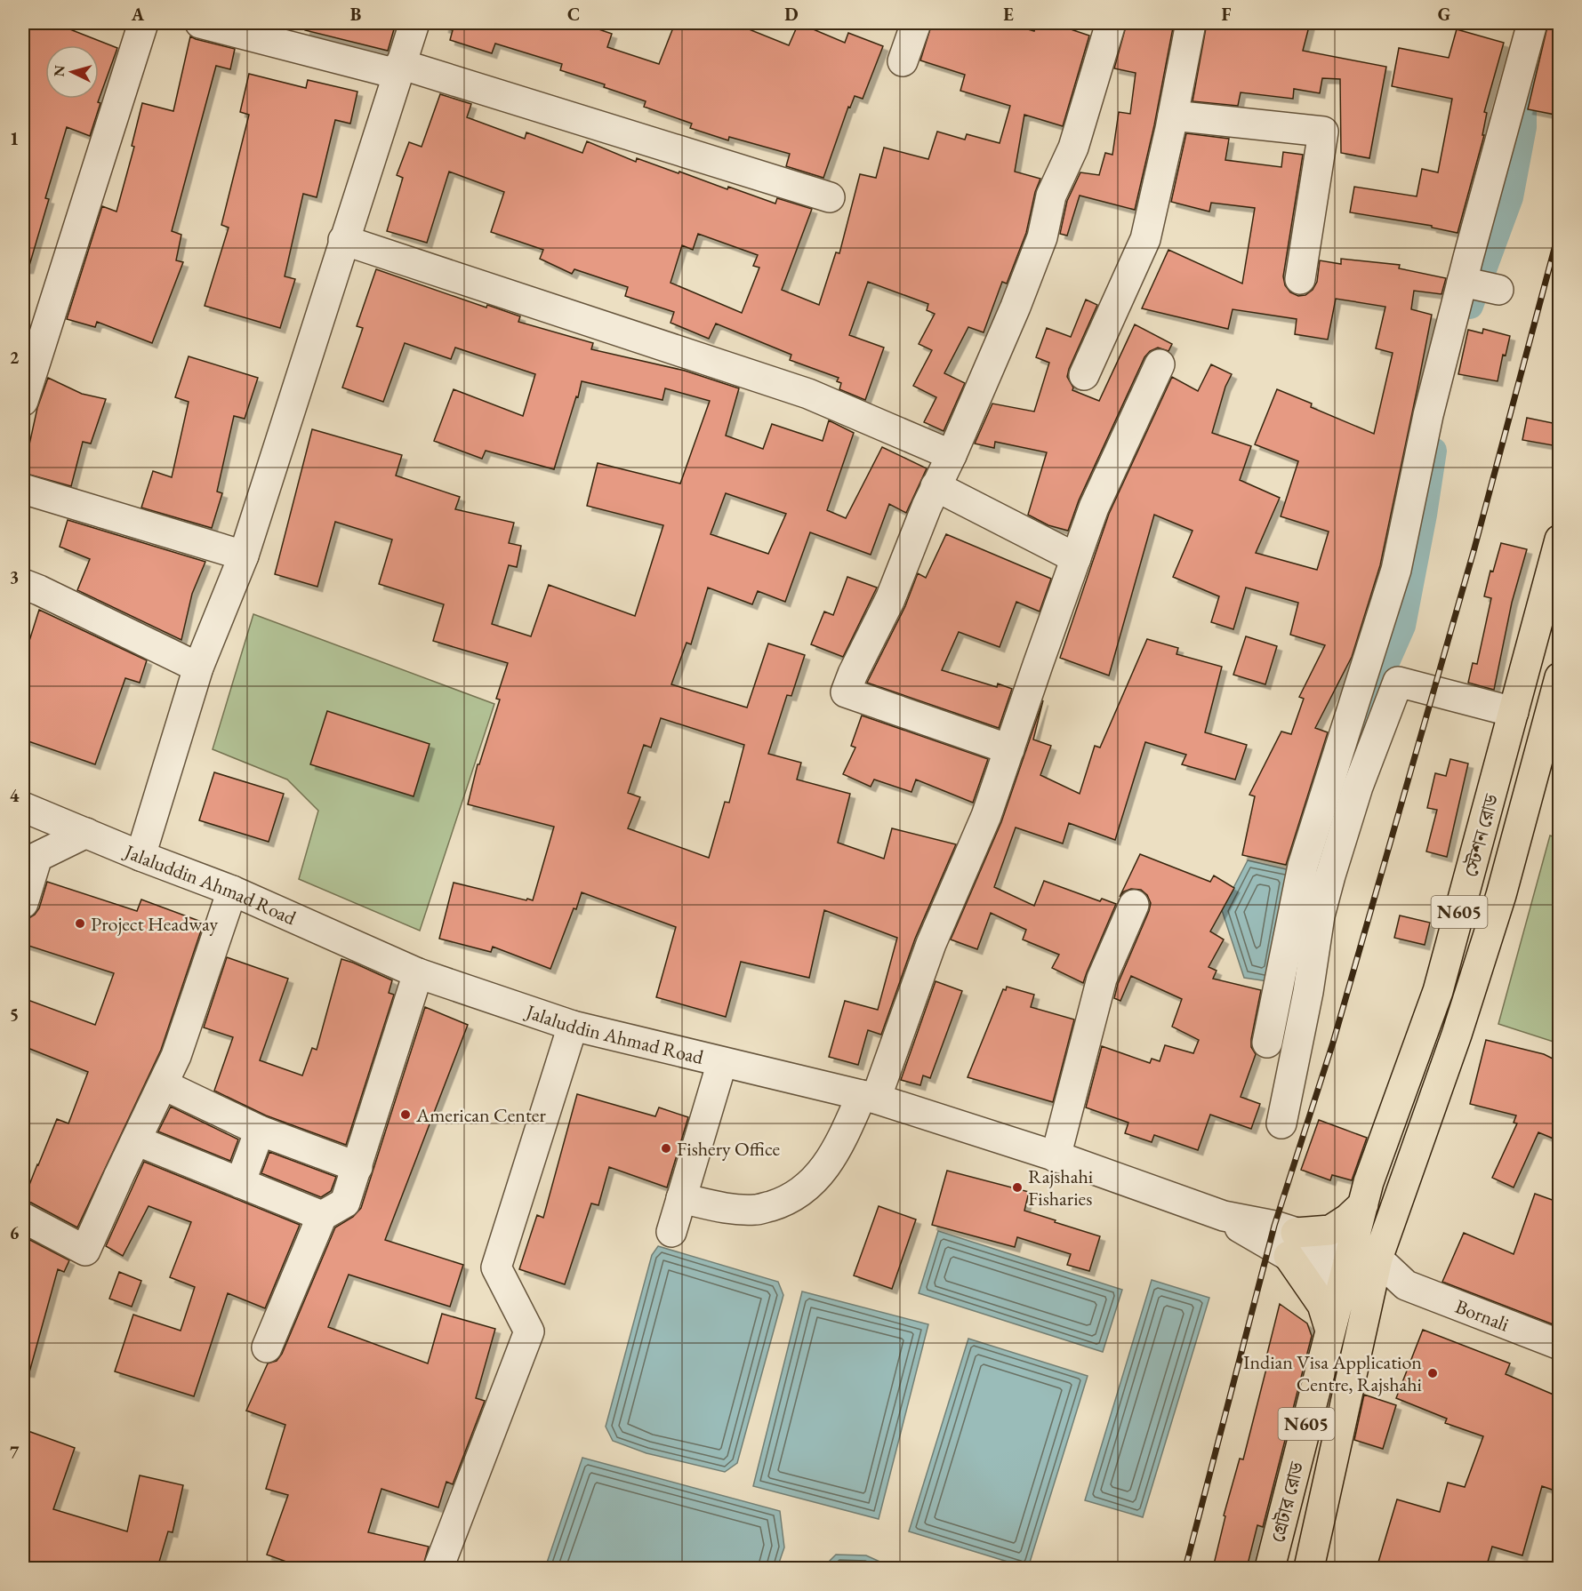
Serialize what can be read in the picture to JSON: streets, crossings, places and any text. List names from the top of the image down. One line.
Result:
{"streets":{"highway":["স্টেশন রোড","N605","গ্রেটার রোড"],"street":["Jalaluddin Ahmad Road","Bornali"]},"crossings":[["স্টেশন রোড","Jalaluddin Ahmad Road"],["স্টেশন রোড","N605"],["স্টেশন রোড","Bornali"],["স্টেশন রোড","গ্রেটার রোড"],["Jalaluddin Ahmad Road","Bornali"],["Jalaluddin Ahmad Road","গ্রেটার রোড"]],"places":["Project Headway","American Center","Fishery Office","Rajshahi Fisharies","Indian Visa Application Centre, Rajshahi"],"north":"left","grid":{"columns":["A","B","C","D","E","F","G"],"rows":["1","2","3","4","5","6","7"]}}
